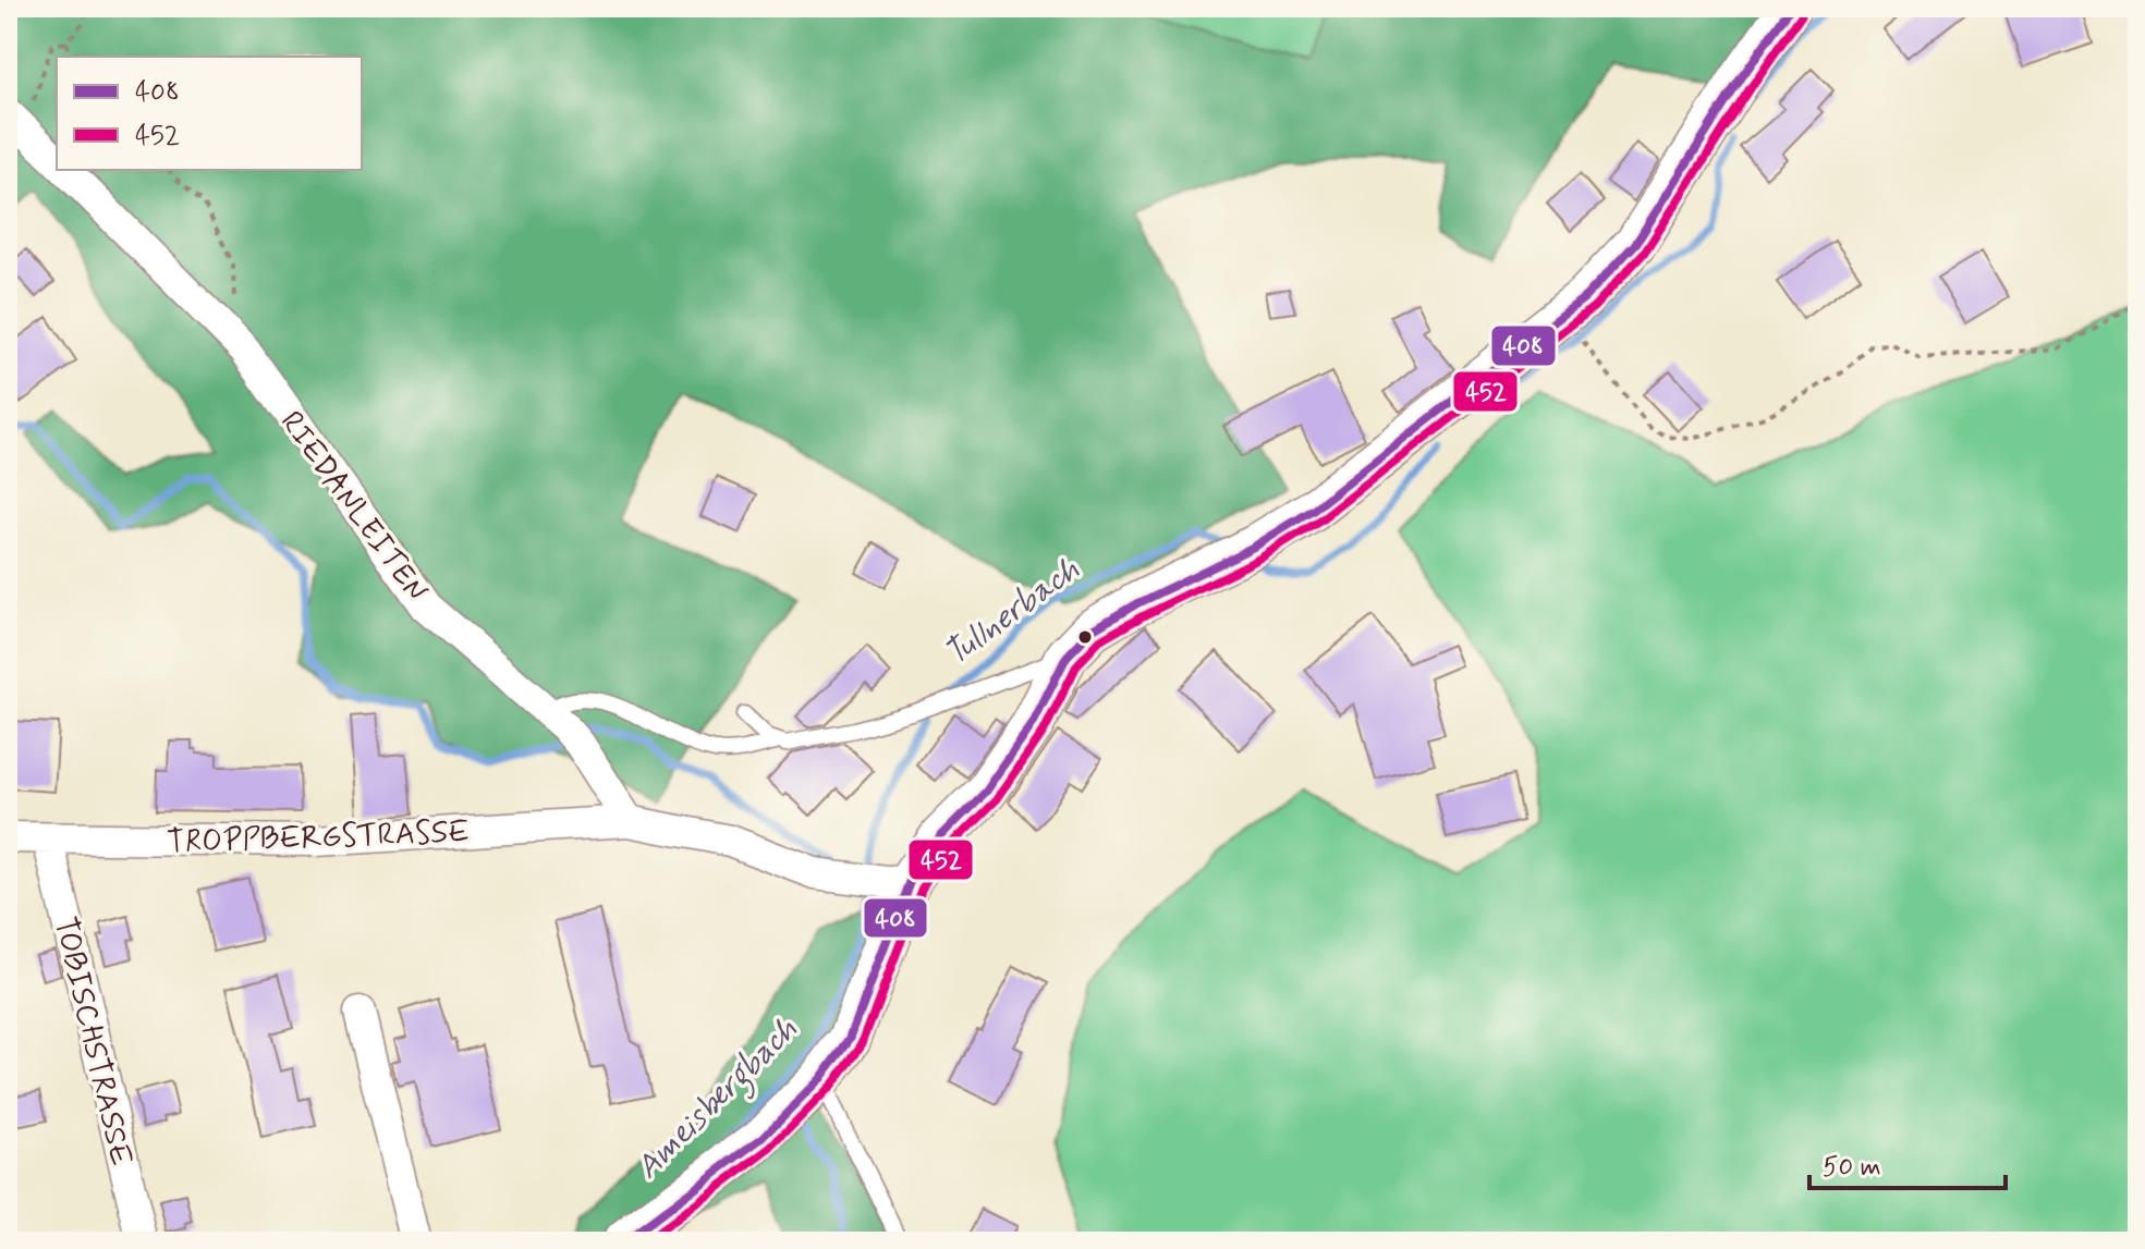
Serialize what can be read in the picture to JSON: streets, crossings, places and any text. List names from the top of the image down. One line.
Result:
{"streets":{"street":["RIEDANLEITEN","TROPPBERGSTRASSE","TOBISCHSTRASSE"]},"crossings":[["RIEDANLEITEN","TROPPBERGSTRASSE"],["TROPPBERGSTRASSE","TOBISCHSTRASSE"]],"water":["Tullnerbach","Ameisbergbach"],"lines":["transit line 408","transit line 452"],"legend":["408","452"],"scale_bar":"50 m"}
